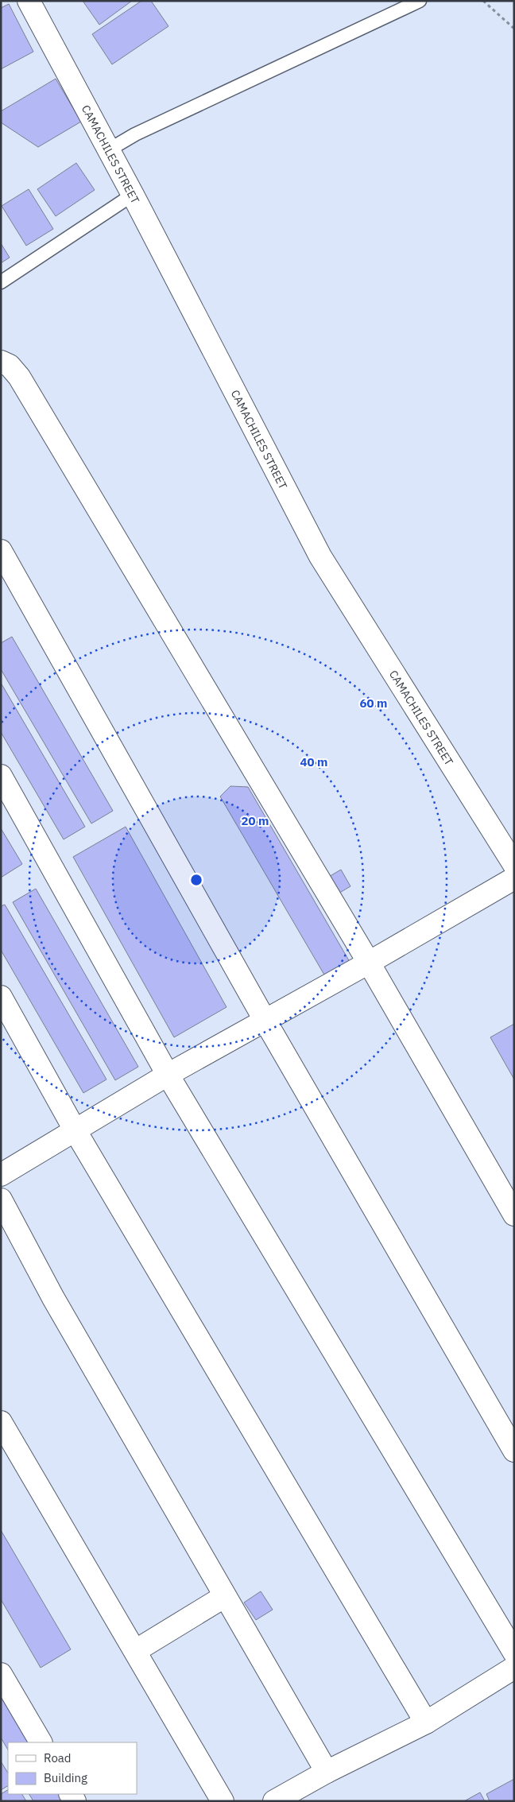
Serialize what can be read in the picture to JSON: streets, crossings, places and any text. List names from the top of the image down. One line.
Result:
{"streets":{"street":["CAMACHILES STREET"]},"legend":["Road","Building"],"rings":["60 m","40 m","20 m"]}
